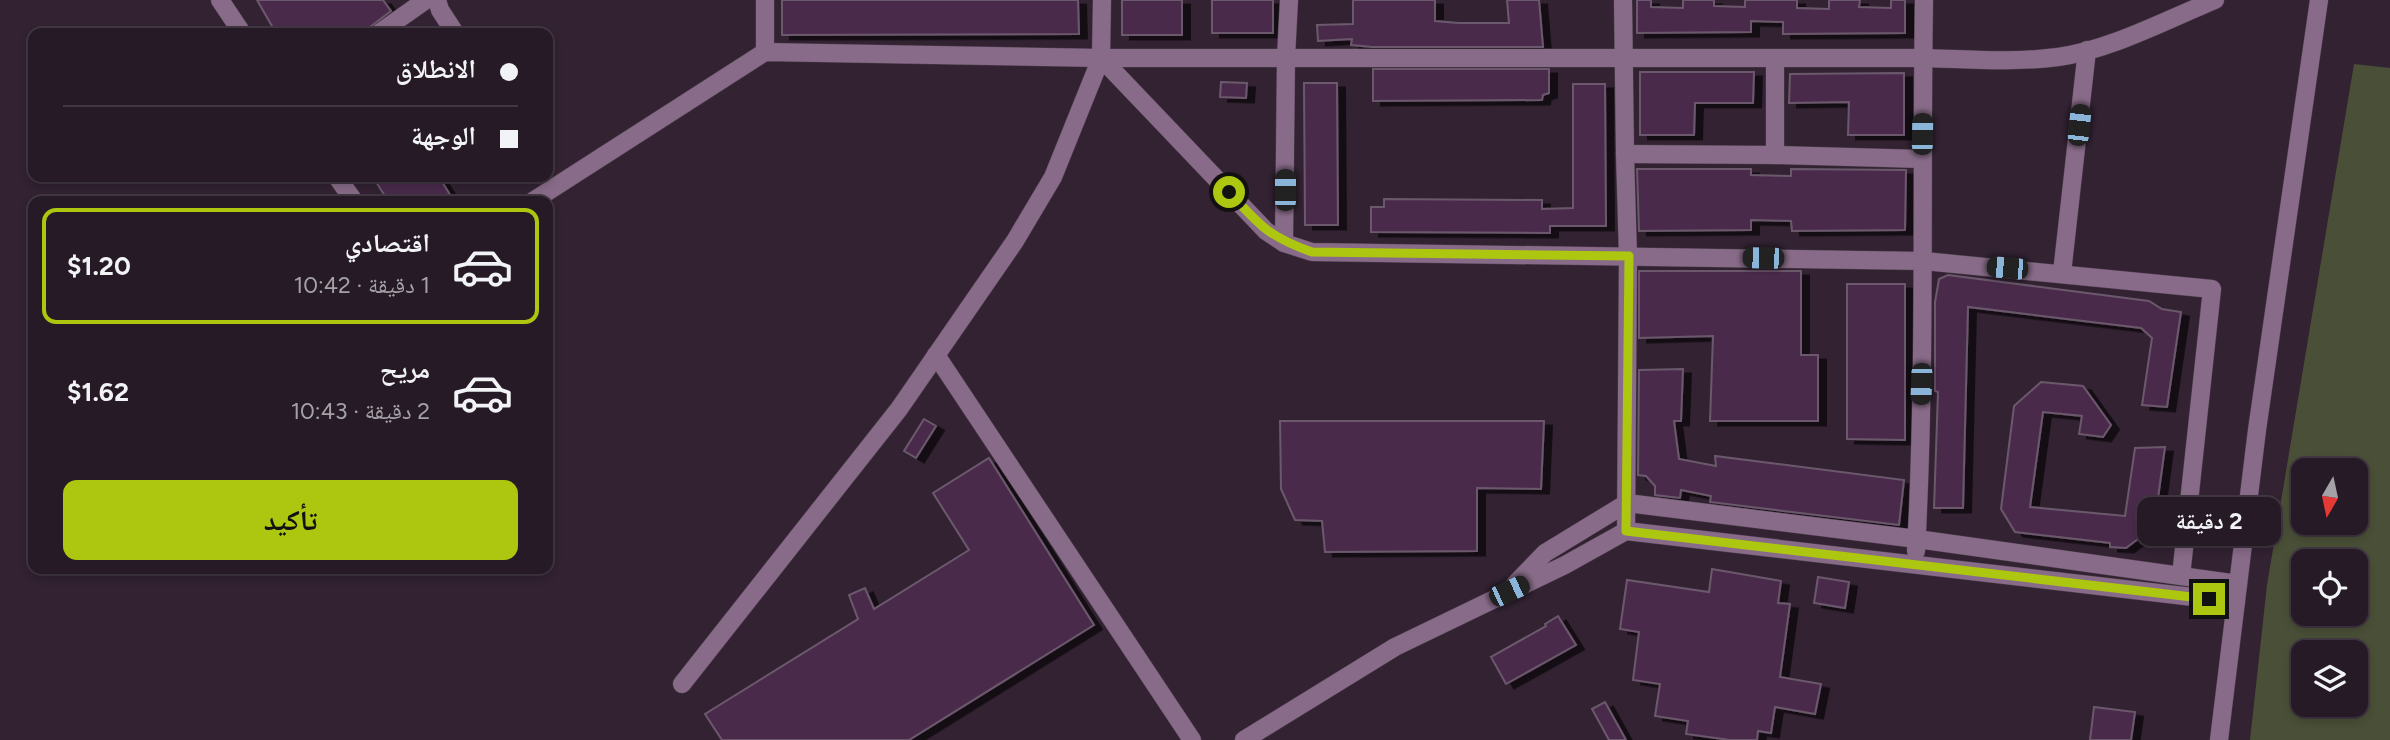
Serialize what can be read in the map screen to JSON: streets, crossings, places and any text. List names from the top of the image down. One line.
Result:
{"north":"bottom","page":{"banner":["الانطلاق","الوجهة"],"list":[{"name":"اقتصادي","note":"1 دقيقة · 10:42","value":"$1.20"},{"name":"مريح","note":"2 دقيقة · 10:43","value":"$1.62"}],"buttons":"تأكيد","bubble":"2 دقيقة"}}
